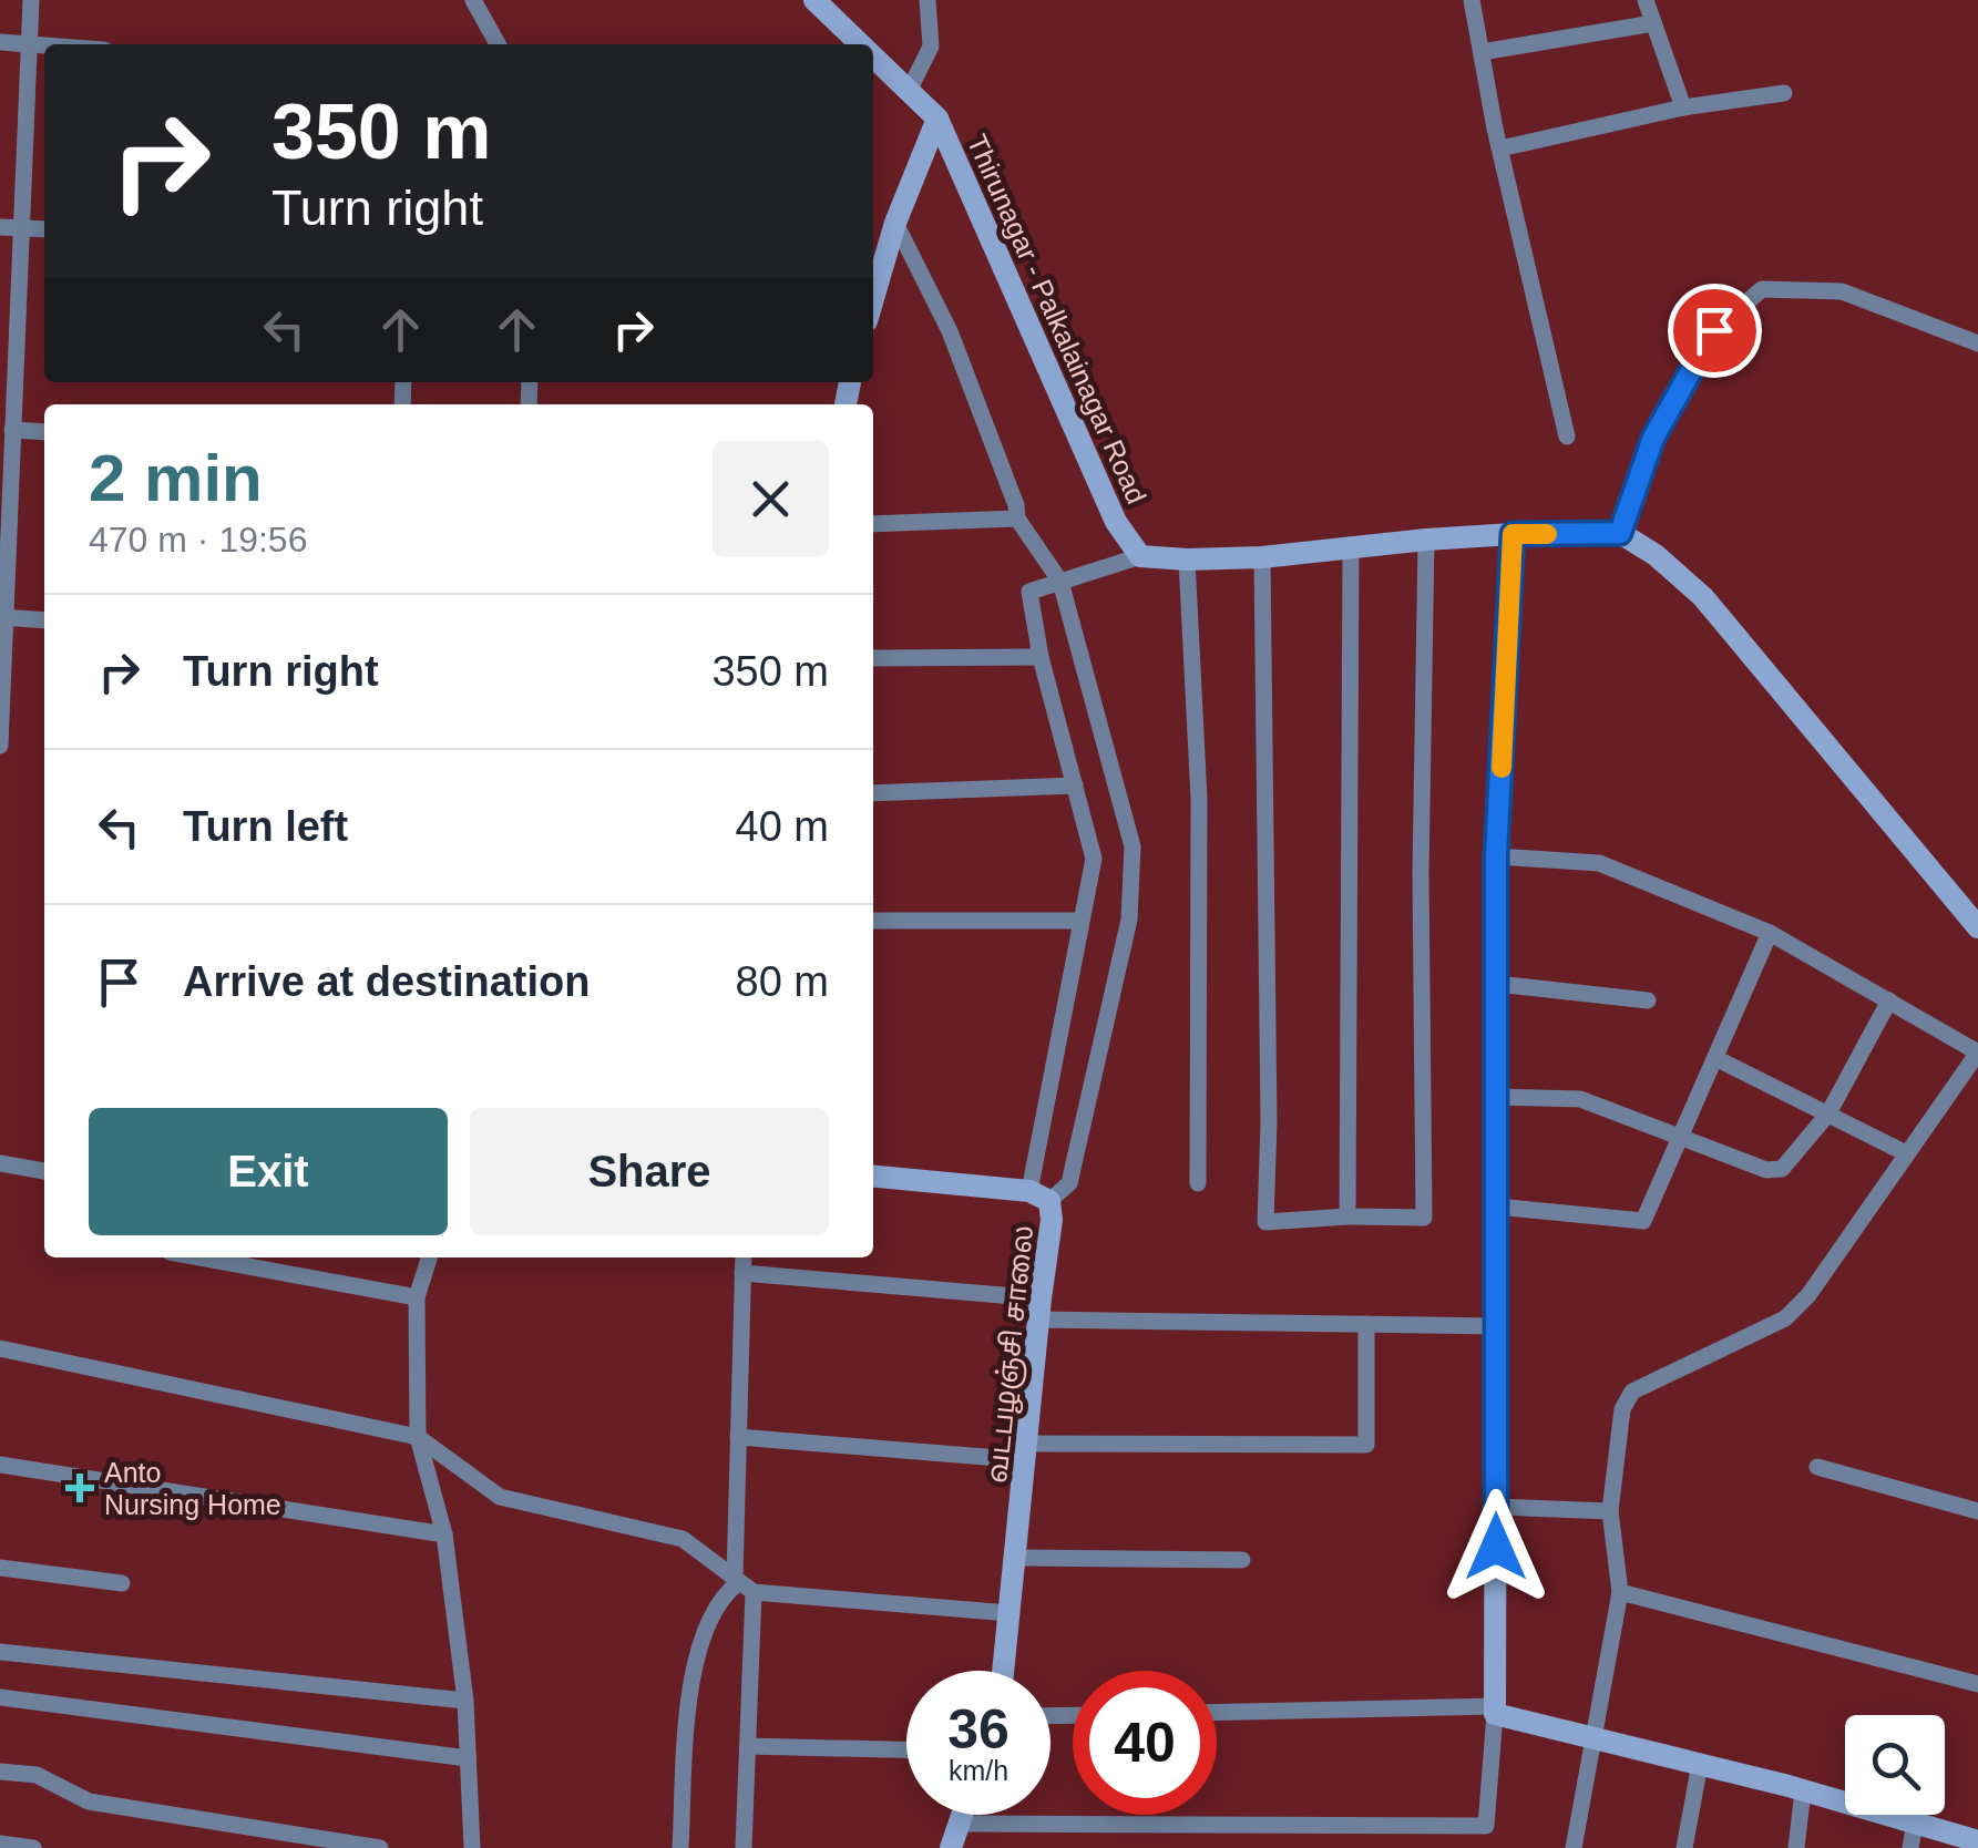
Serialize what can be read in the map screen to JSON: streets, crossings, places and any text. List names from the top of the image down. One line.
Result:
{"streets":{"street":["Thirunagar - Palkalainagar Road","வடபழஞ்சி சாலை"]},"places":{"health":["Anto Nursing Home"]},"page":{"turn":["350 m","Turn right"],"heading":["2 min","470 m · 19:56"],"list":[{"name":"Turn right","value":"350 m"},{"name":"Turn left","value":"40 m"},{"name":"Arrive at destination","value":"80 m"}],"buttons":["Exit","Share"],"speed":"36 km/h","limit":"40"}}
